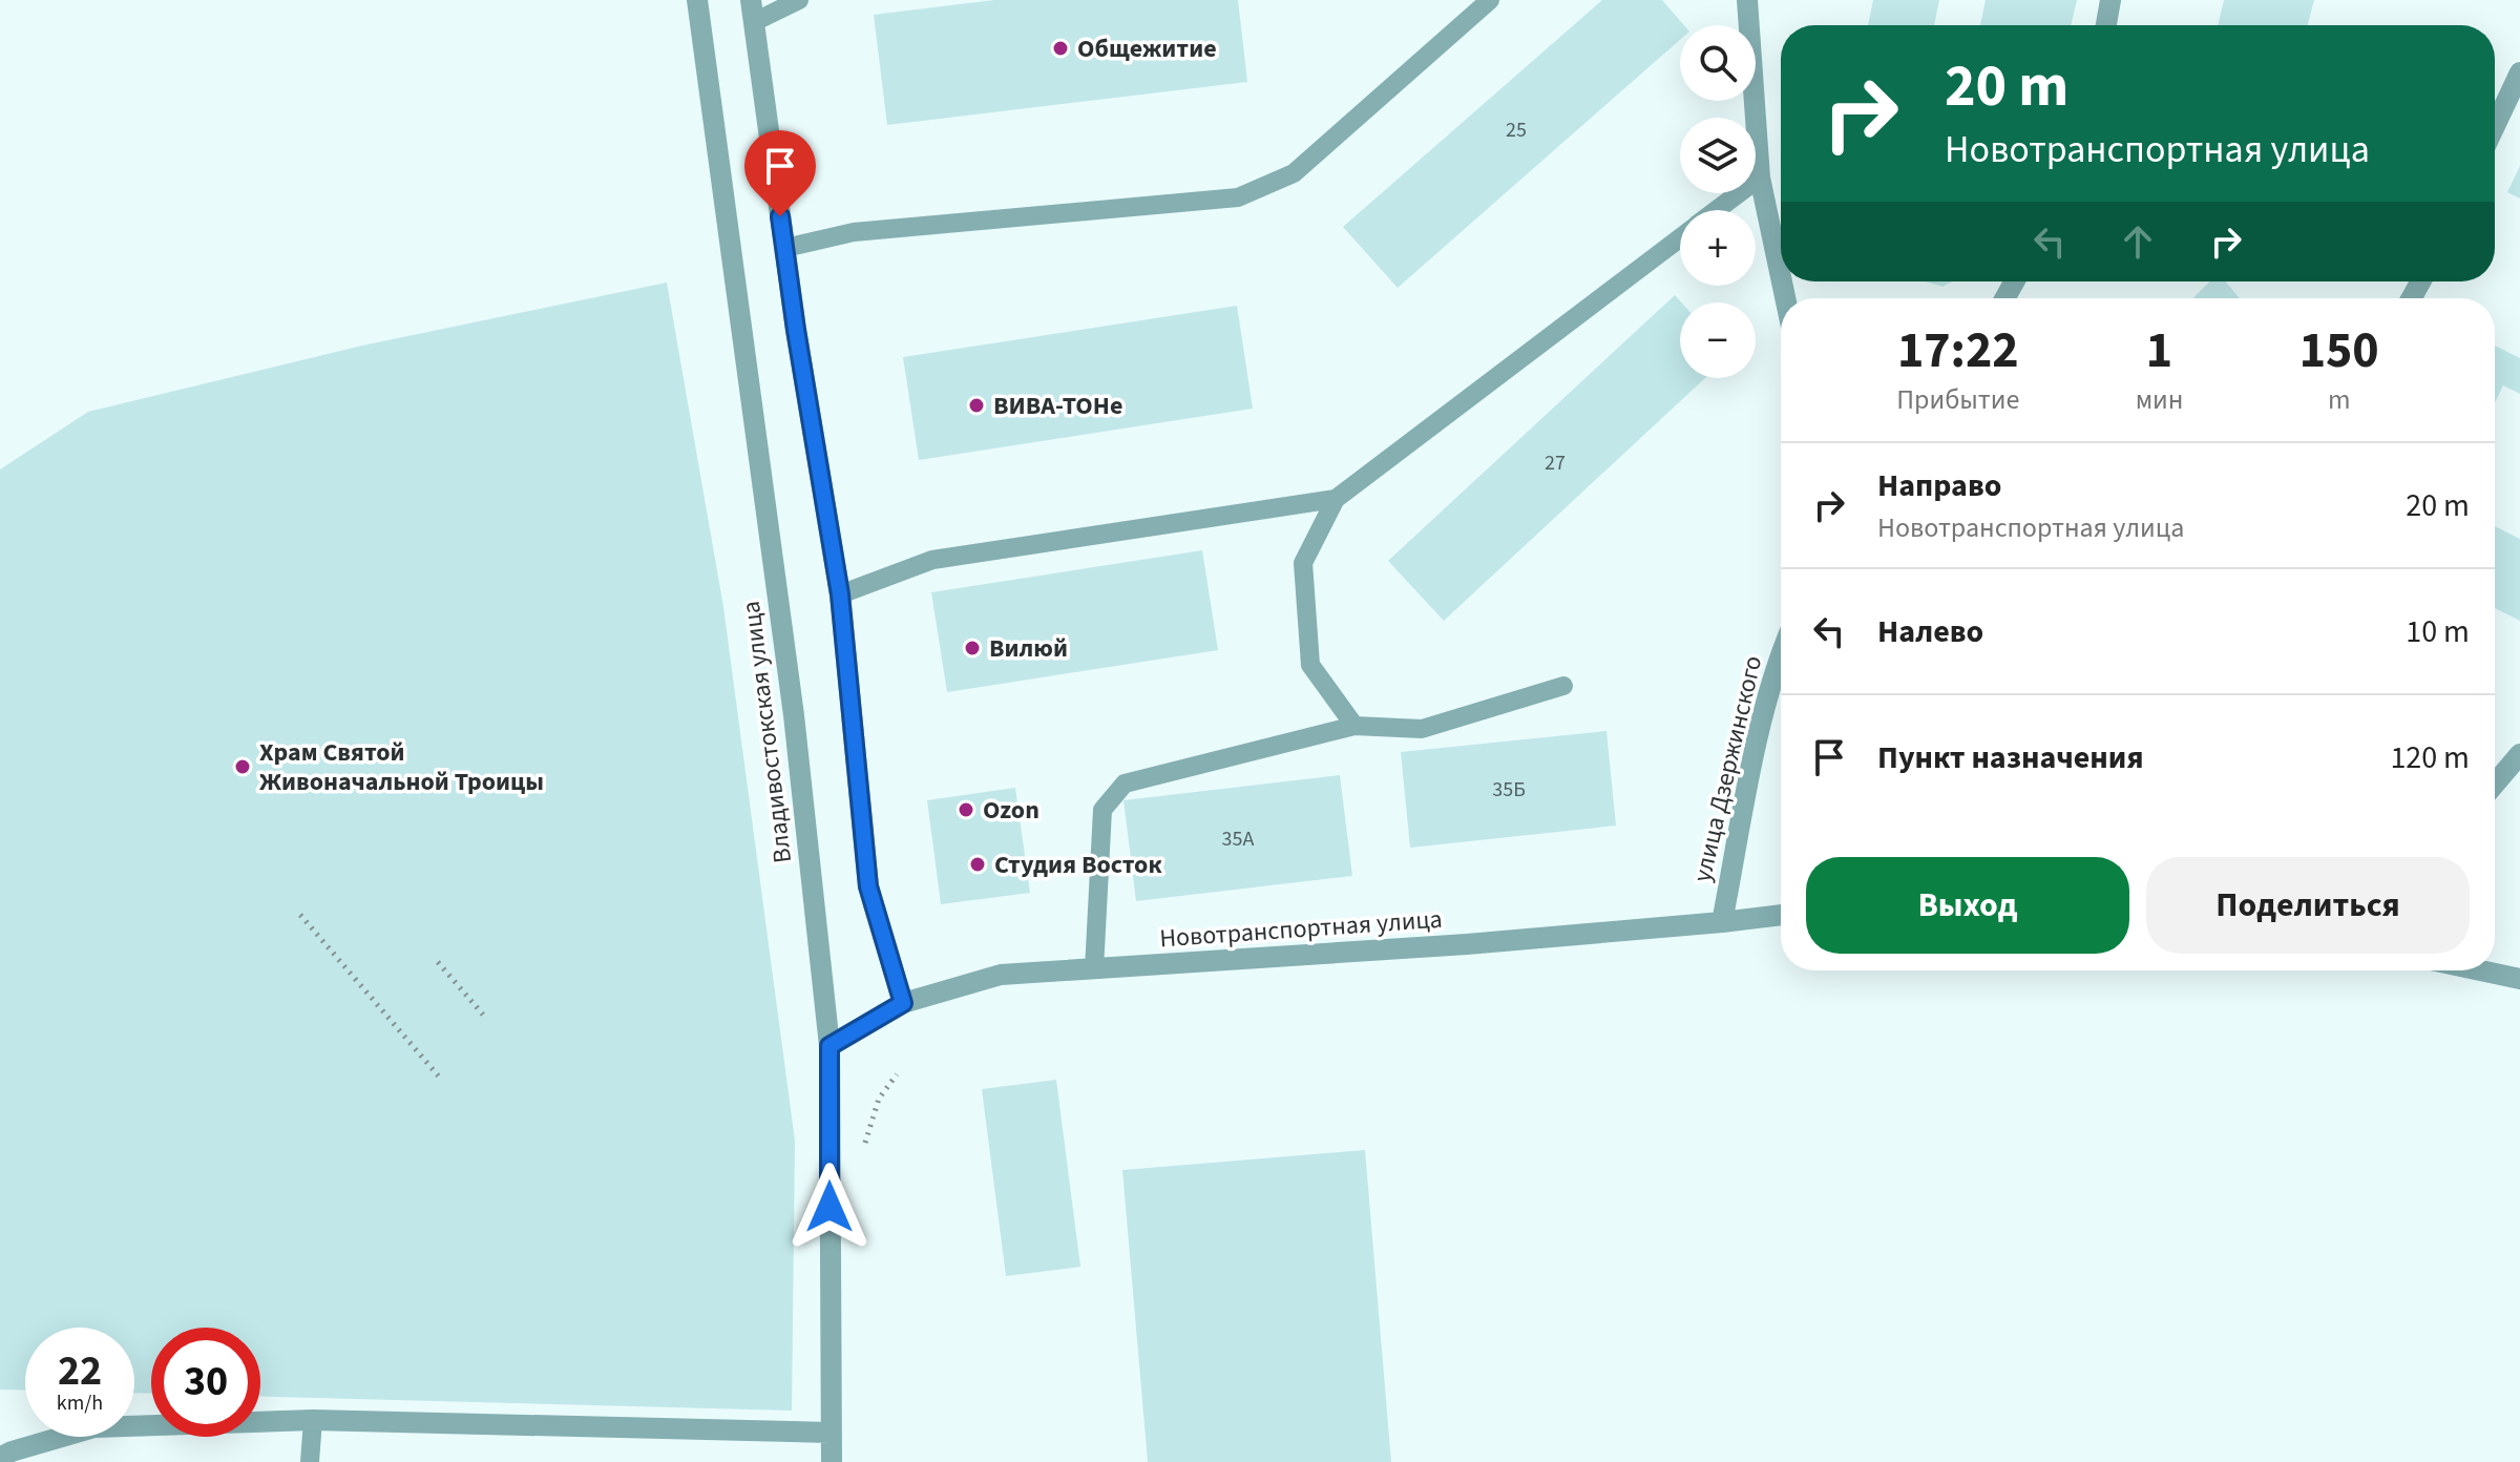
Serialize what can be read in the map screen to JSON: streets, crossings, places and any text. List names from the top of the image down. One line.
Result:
{"streets":{"street":["Владивостокская улица","улица Дзержинского","Новотранспортная улица"]},"crossings":[["Владивостокская улица","Новотранспортная улица"],["улица Дзержинского","Новотранспортная улица"]],"places":["Общежитие","ВИВА-ТОНе","Вилюй","Храм Святой Живоначальной Троицы","Ozon","Студия Восток"],"house_numbers":["25","27","35Б","35А"],"page":{"map_buttons":["+","−"],"turn":["20 m","Новотранспортная улица"],"eta":["17:22","Прибытие","1","мин","150","m"],"list":[{"name":"Направо","note":"Новотранспортная улица","value":"20 m"},{"name":"Налево","value":"10 m"},{"name":"Пункт назначения","value":"120 m"}],"buttons":["Выход","Поделиться"],"speed":"22 km/h","limit":"30"}}
